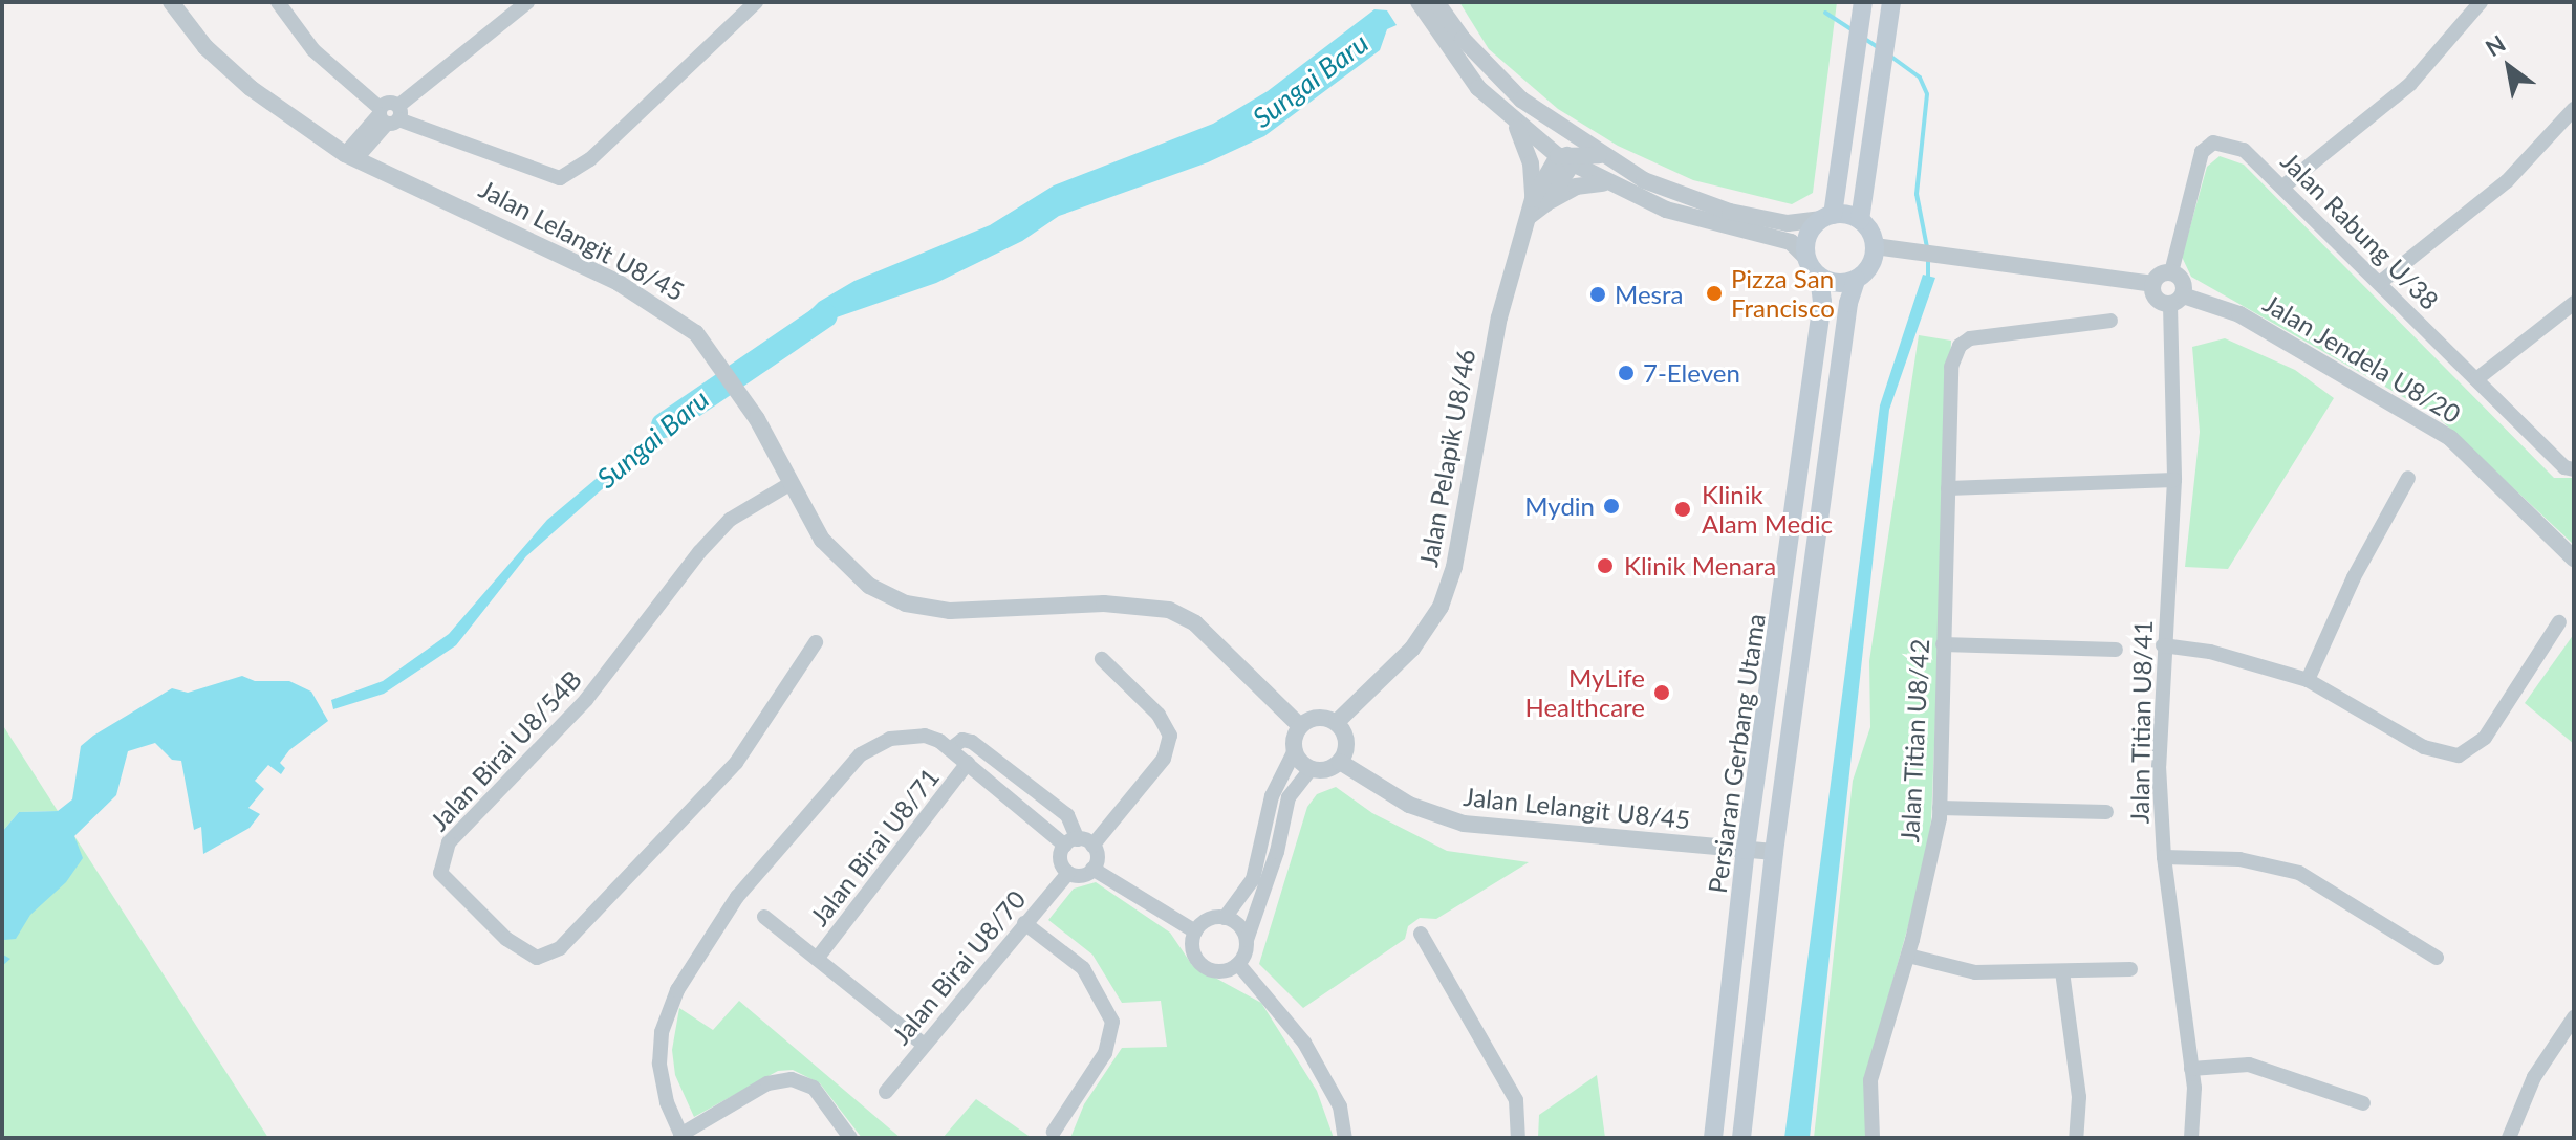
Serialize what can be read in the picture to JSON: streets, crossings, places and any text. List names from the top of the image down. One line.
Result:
{"streets":{"main road":["Persiaran Gerbang Utama"],"street":["Jalan Rabung U/38","Jalan Lelangit U8/45","Jalan Jendela U8/20","Jalan Pelapik U8/46","Jalan Titian U8/41","Jalan Titian U8/42","Jalan Birai U8/54B","Jalan Birai U8/71","Jalan Birai U8/70"]},"crossings":[["Jalan Rabung U/38","Jalan Jendela U8/20"],["Jalan Rabung U/38","Jalan Titian U8/41"],["Jalan Lelangit U8/45","Jalan Pelapik U8/46"],["Jalan Lelangit U8/45","Jalan Birai U8/54B"],["Jalan Lelangit U8/45","Persiaran Gerbang Utama"],["Jalan Jendela U8/20","Jalan Titian U8/41"],["Jalan Birai U8/71","Jalan Birai U8/70"]],"water":["Sungai Baru"],"places":["Pizza San Francisco","Mesra","7-Eleven","Mydin","Klinik Alam Medic","Klinik Menara","MyLife Healthcare"],"north":"top left"}
